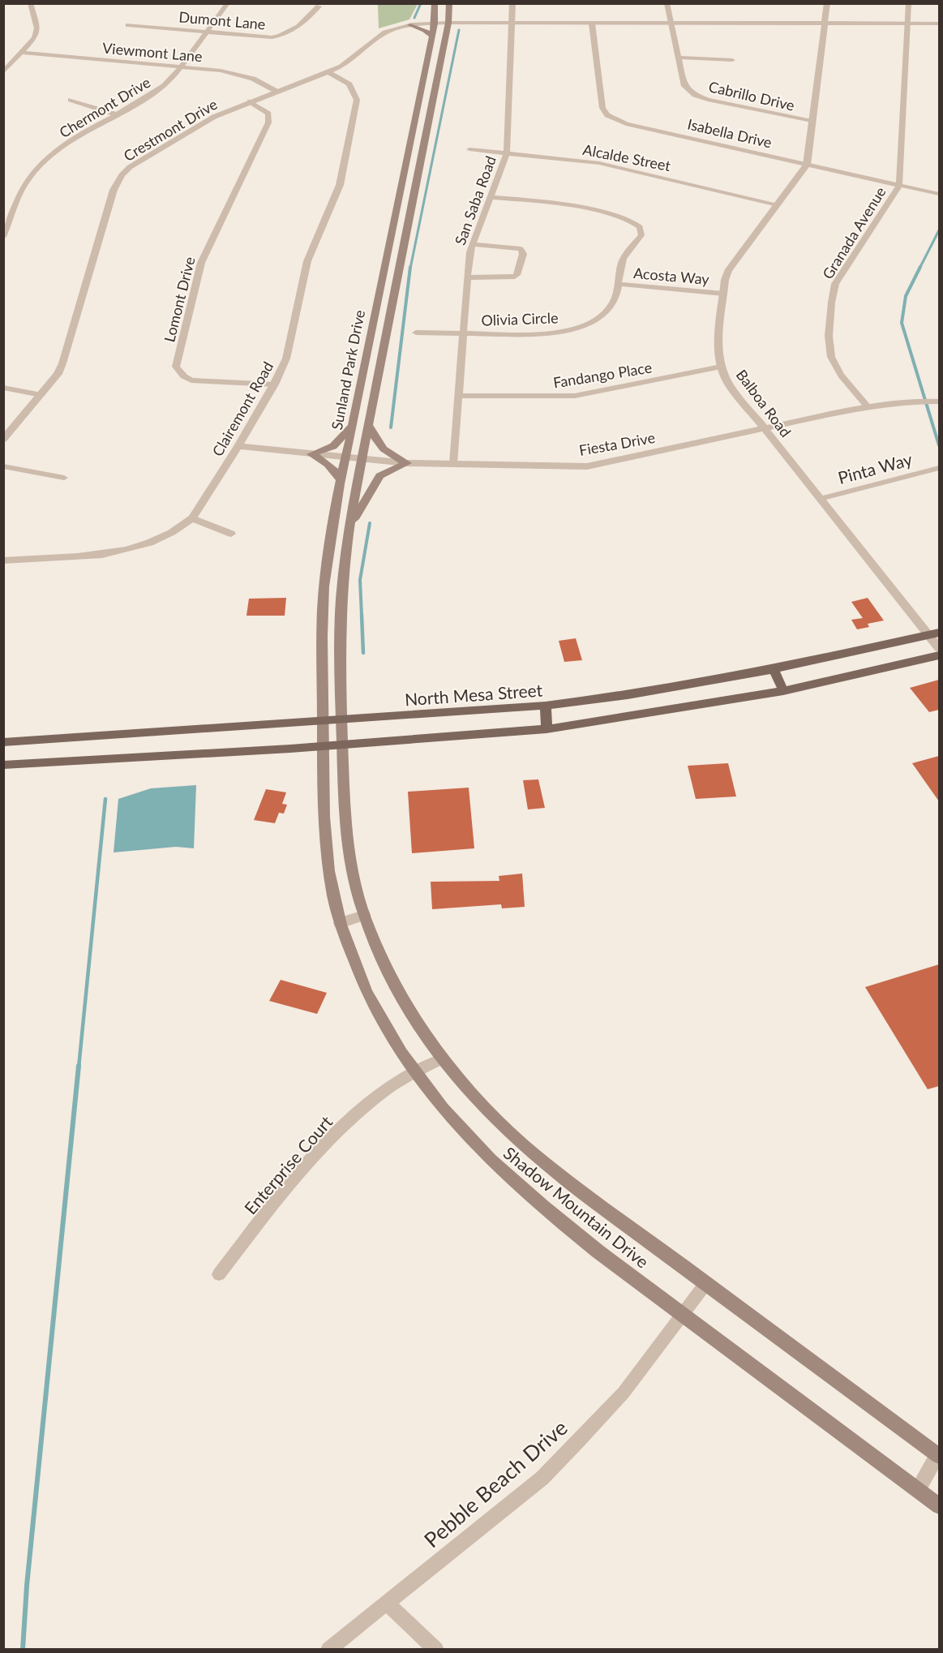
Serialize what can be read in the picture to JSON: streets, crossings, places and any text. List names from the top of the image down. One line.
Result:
{"streets":{"main road":["Sunland Park Drive","North Mesa Street","Shadow Mountain Drive"],"street":["Dumont Lane","Viewmont Lane","Cabrillo Drive","Chermont Drive","Crestmont Drive","Isabella Drive","Alcalde Street","San Saba Road","Granada Avenue","Acosta Way","Lomont Drive","Olivia Circle","Fandango Place","Balboa Road","Clairemont Road","Fiesta Drive","Pinta Way","Enterprise Court","Pebble Beach Drive"]},"crossings":[["Dumont Lane","Chermont Drive"],["Viewmont Lane","Chermont Drive"],["Viewmont Lane","Crestmont Drive"],["Cabrillo Drive","Crestmont Drive"],["Cabrillo Drive","Balboa Road"],["Crestmont Drive","Isabella Drive"],["Crestmont Drive","San Saba Road"],["Crestmont Drive","Granada Avenue"],["Crestmont Drive","Lomont Drive"],["Crestmont Drive","Sunland Park Drive"],["Crestmont Drive","Balboa Road"],["Crestmont Drive","Clairemont Road"],["Isabella Drive","Granada Avenue"],["Isabella Drive","Balboa Road"],["Alcalde Street","San Saba Road"],["Alcalde Street","Balboa Road"],["San Saba Road","Olivia Circle"],["San Saba Road","Fandango Place"],["San Saba Road","Fiesta Drive"],["Granada Avenue","Fiesta Drive"],["Acosta Way","Olivia Circle"],["Acosta Way","Balboa Road"],["Lomont Drive","Clairemont Road"],["Sunland Park Drive","Fiesta Drive"],["Sunland Park Drive","North Mesa Street"],["Sunland Park Drive","Shadow Mountain Drive"],["Fandango Place","Balboa Road"],["Balboa Road","Fiesta Drive"],["Balboa Road","Pinta Way"],["Balboa Road","North Mesa Street"],["Clairemont Road","Fiesta Drive"],["Enterprise Court","Shadow Mountain Drive"],["Shadow Mountain Drive","Pebble Beach Drive"]]}
